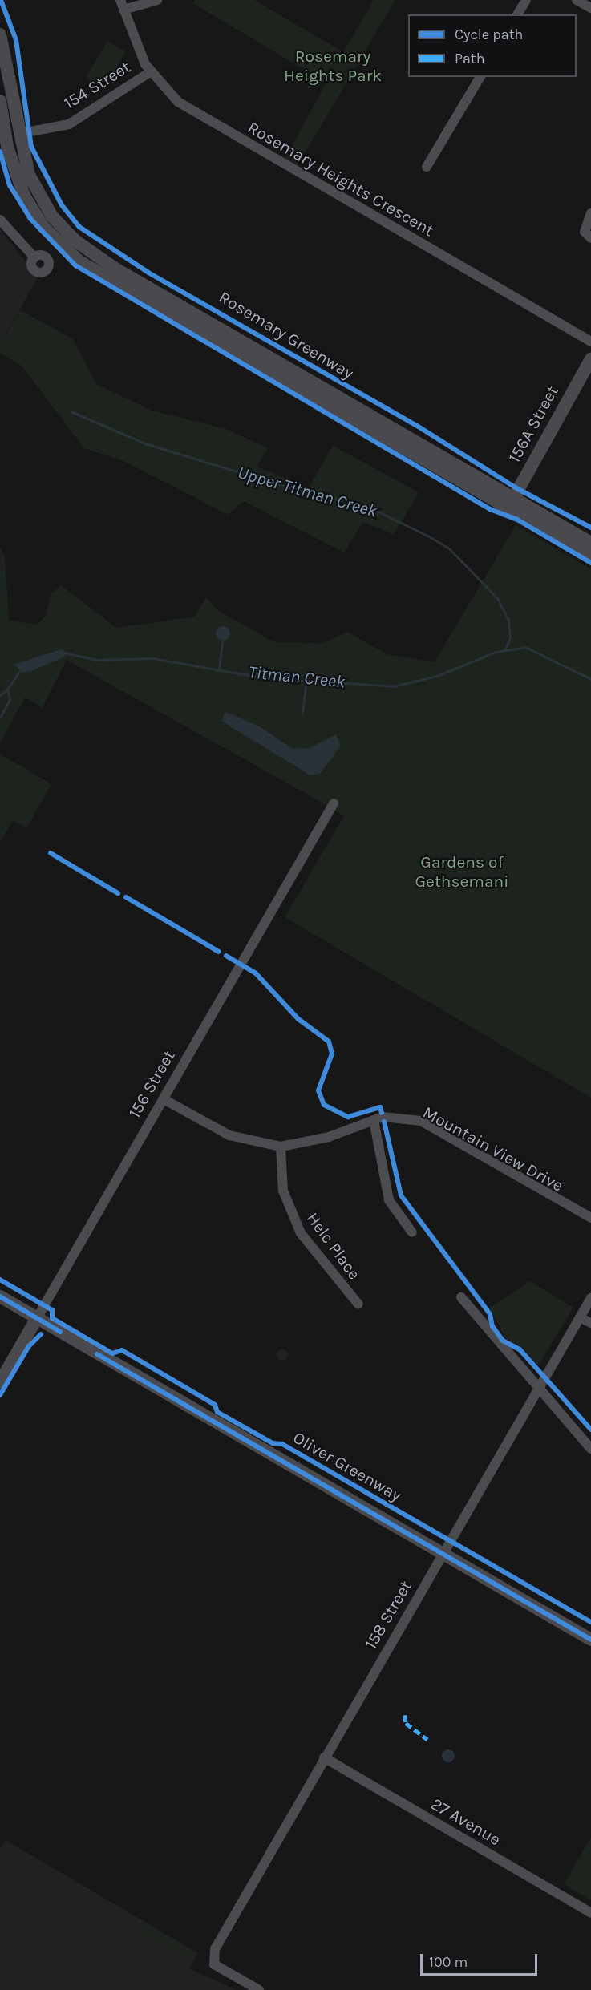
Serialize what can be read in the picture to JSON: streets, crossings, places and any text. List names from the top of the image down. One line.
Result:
{"streets":{"main road":["156A Street","156 Street"],"street":["154 Street","Rosemary Heights Crescent","Mountain View Drive","Helc Place","158 Street","27 Avenue"],"cycle path":["Rosemary Greenway","Oliver Greenway"]},"crossings":[["154 Street","Rosemary Heights Crescent"],["156 Street","Mountain View Drive"],["Mountain View Drive","Helc Place"],["158 Street","27 Avenue"]],"water":["Upper Titman Creek","Titman Creek"],"parks":["Rosemary Heights Park","Gardens of Gethsemani"],"legend":["Cycle path","Path"],"scale_bar":"100 m"}
